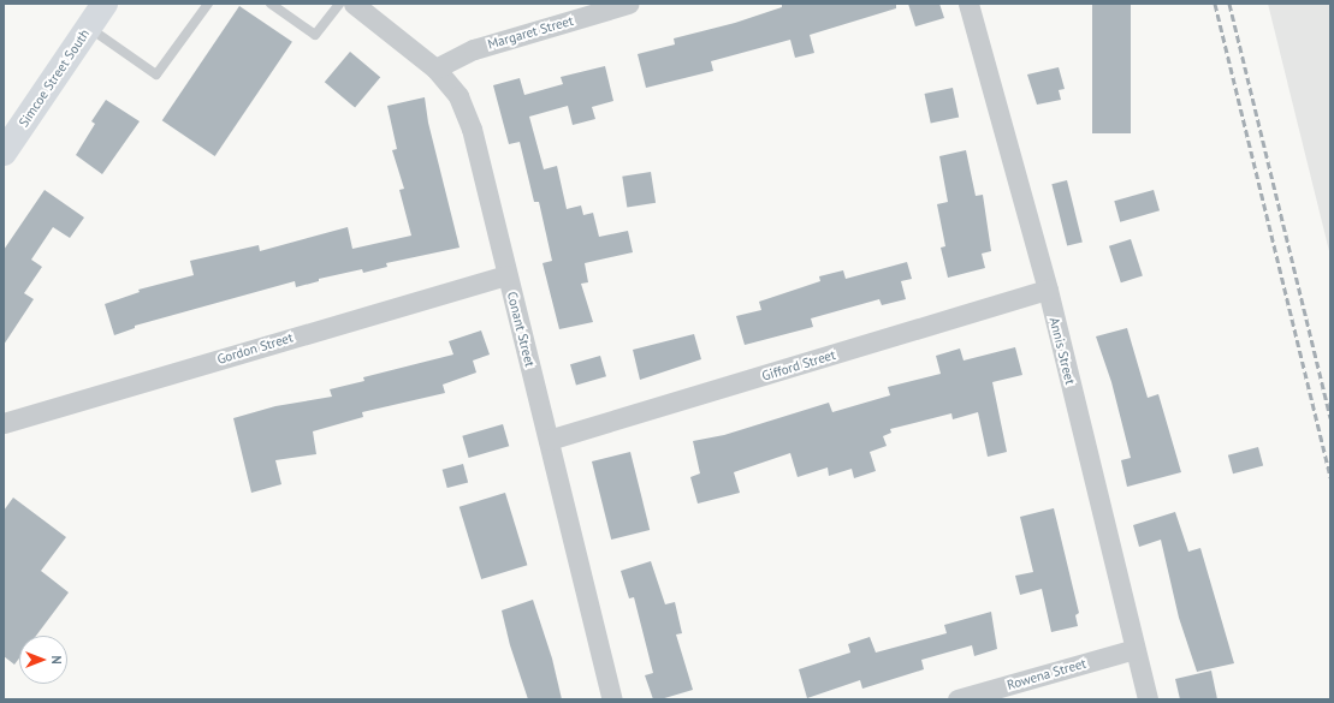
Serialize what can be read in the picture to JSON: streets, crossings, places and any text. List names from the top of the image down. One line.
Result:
{"streets":{"main road":["Simcoe Street South"],"street":["Margaret Street","Conant Street","Gordon Street","Annis Street","Gifford Street","Rowena Street"]},"crossings":[["Margaret Street","Conant Street"],["Conant Street","Gordon Street"],["Conant Street","Gifford Street"],["Annis Street","Gifford Street"],["Annis Street","Rowena Street"]],"north":"right"}
